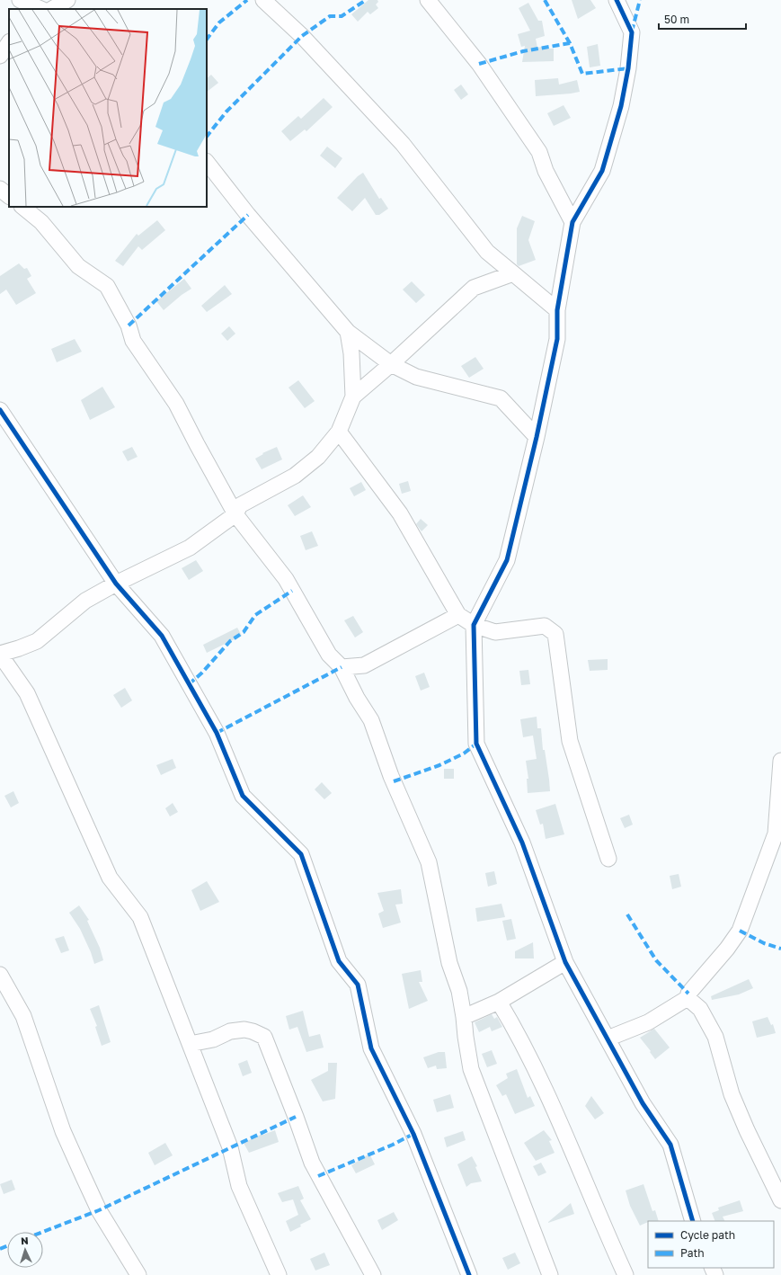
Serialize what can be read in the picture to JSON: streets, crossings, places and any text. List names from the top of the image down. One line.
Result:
{"legend":["Cycle path","Path"],"scale_bar":"50 m","north":"top"}
